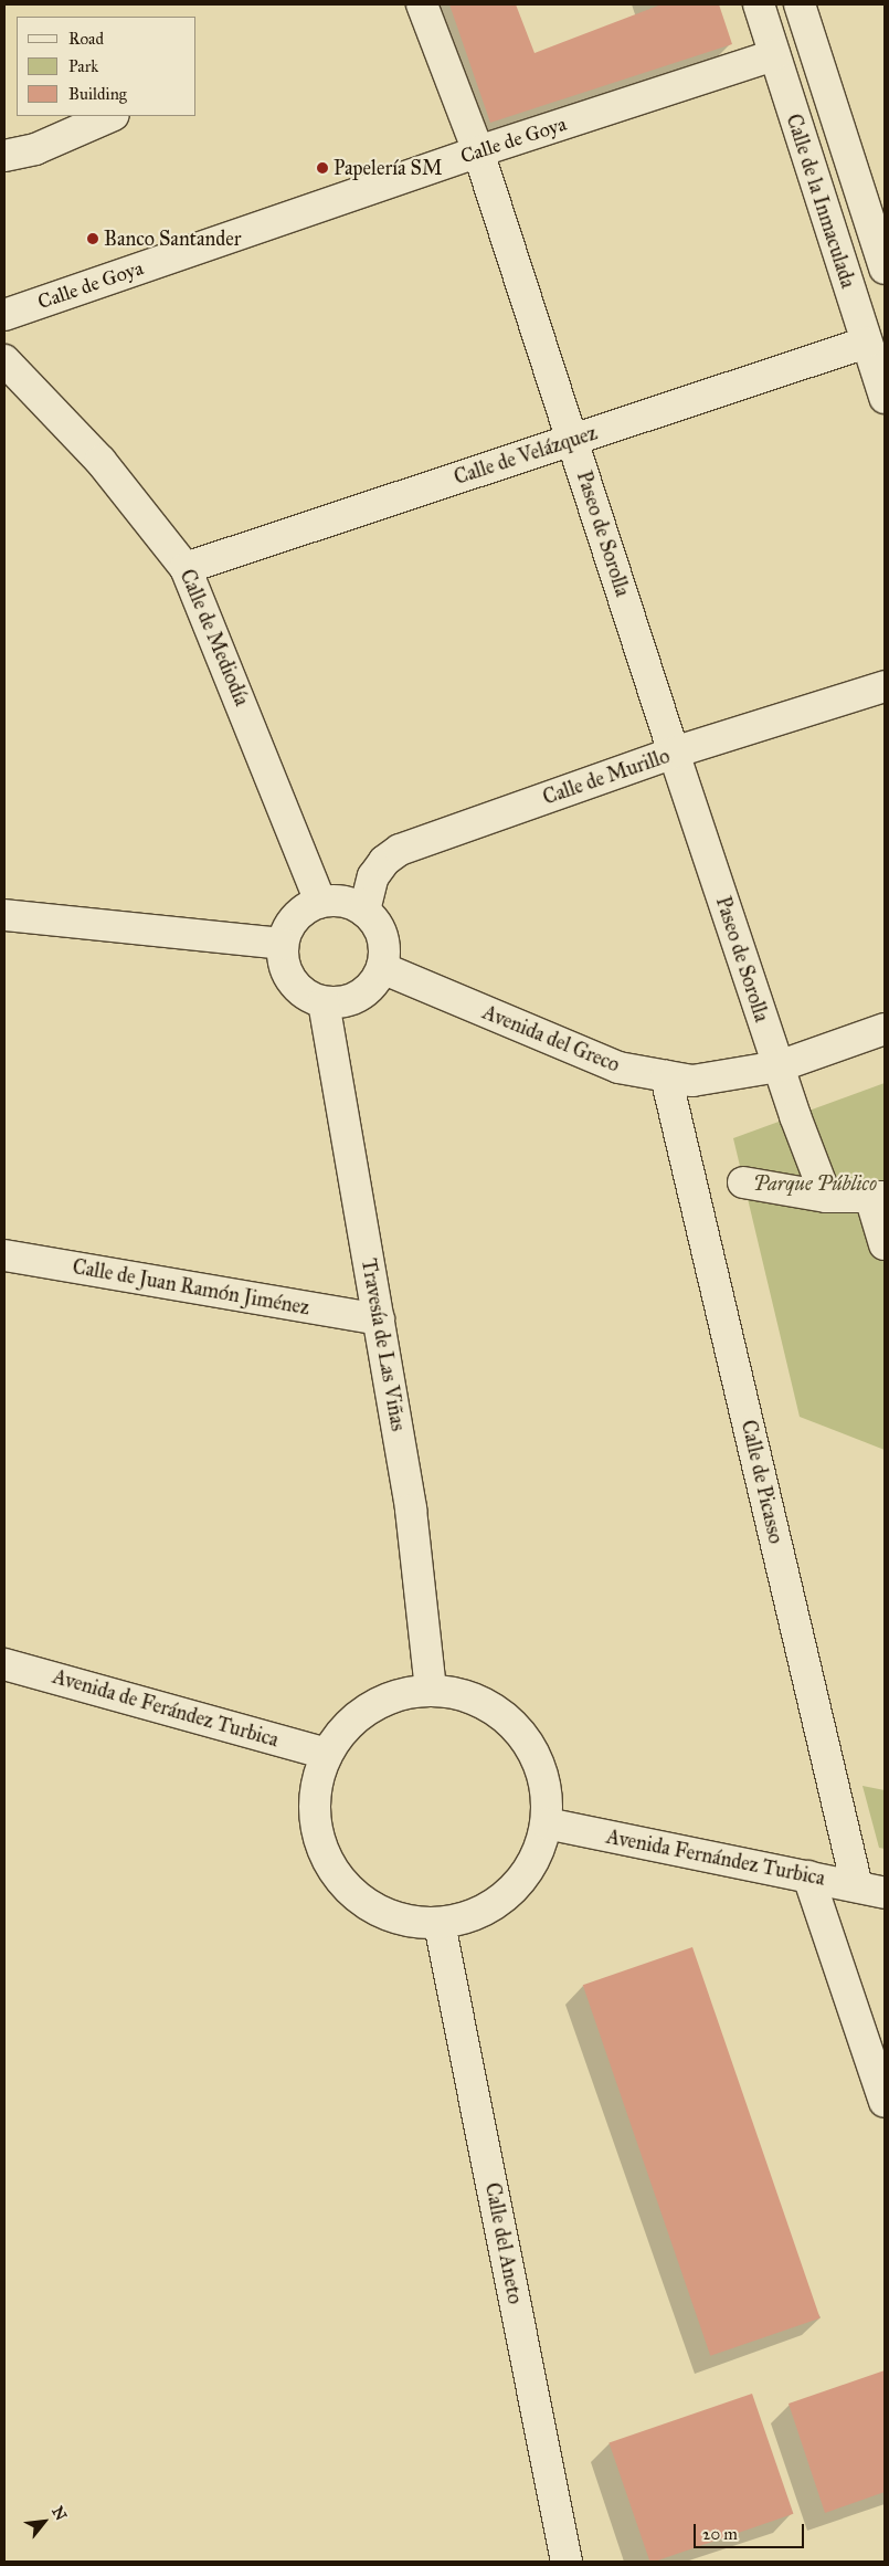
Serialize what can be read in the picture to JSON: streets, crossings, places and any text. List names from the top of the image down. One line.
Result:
{"streets":{"street":["Calle de Goya","Calle de la Inmaculada","Calle de Velázquez","Paseo de Sorolla","Calle de Mediodía","Calle de Murillo","Avenida del Greco","Calle de Juan Ramón Jiménez","Travesía de Las Viñas","Calle de Picasso","Avenida de Ferández Turbica","Avenida Fernández Turbica","Calle del Aneto"]},"crossings":[["Calle de Goya","Calle de la Inmaculada"],["Calle de Goya","Paseo de Sorolla"],["Calle de la Inmaculada","Calle de Velázquez"],["Calle de Velázquez","Paseo de Sorolla"],["Calle de Velázquez","Calle de Mediodía"],["Paseo de Sorolla","Calle de Murillo"],["Paseo de Sorolla","Avenida del Greco"],["Calle de Mediodía","Calle de Murillo"],["Calle de Mediodía","Avenida del Greco"],["Calle de Mediodía","Travesía de Las Viñas"],["Calle de Murillo","Avenida del Greco"],["Calle de Murillo","Travesía de Las Viñas"],["Avenida del Greco","Travesía de Las Viñas"],["Avenida del Greco","Calle de Picasso"],["Calle de Juan Ramón Jiménez","Travesía de Las Viñas"],["Calle de Picasso","Avenida Fernández Turbica"]],"parks":["Parque Público"],"places":["Papelería SM","Banco Santander"],"legend":["Road","Park","Building"],"scale_bar":"20 m","north":"top right"}
